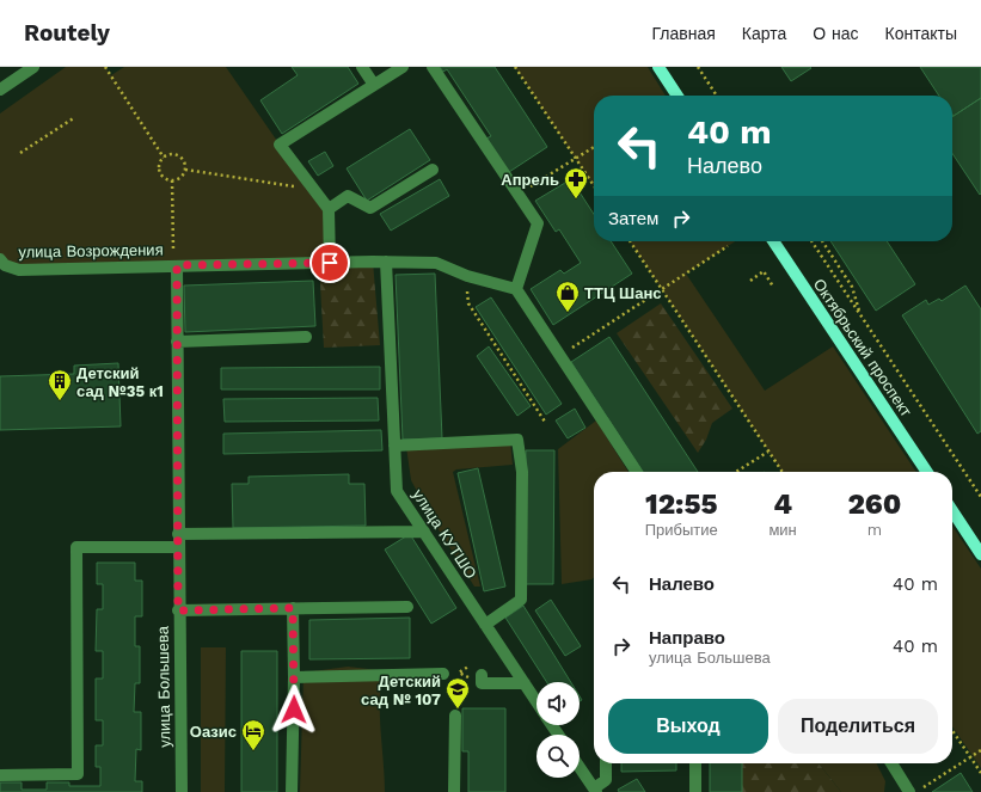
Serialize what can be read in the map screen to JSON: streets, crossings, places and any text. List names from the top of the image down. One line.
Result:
{"streets":{"main road":["Октябрьский проспект"],"street":["улица Возрождения","улица КУТШО","улица Большева"]},"crossings":[["улица Возрождения","улица КУТШО"],["улица Возрождения","улица Большева"]],"places":{"pharmacy":["Апрель"],"shop":["ТТЦ Шанс"],"building":["Детский сад №35 к1"],"school or university":["Детский сад № 107"],"hotel":["Оазис"]},"page":{"header":"Routely","nav":["Главная","Карта","О нас","Контакты"],"turn":["40 m","Налево"],"then":"Затем","eta":["12:55","Прибытие","4","мин","260","m"],"list":[{"name":"Налево","value":"40 m"},{"name":"Направо","note":"улица Большева","value":"40 m"}],"buttons":["Выход","Поделиться"]}}
